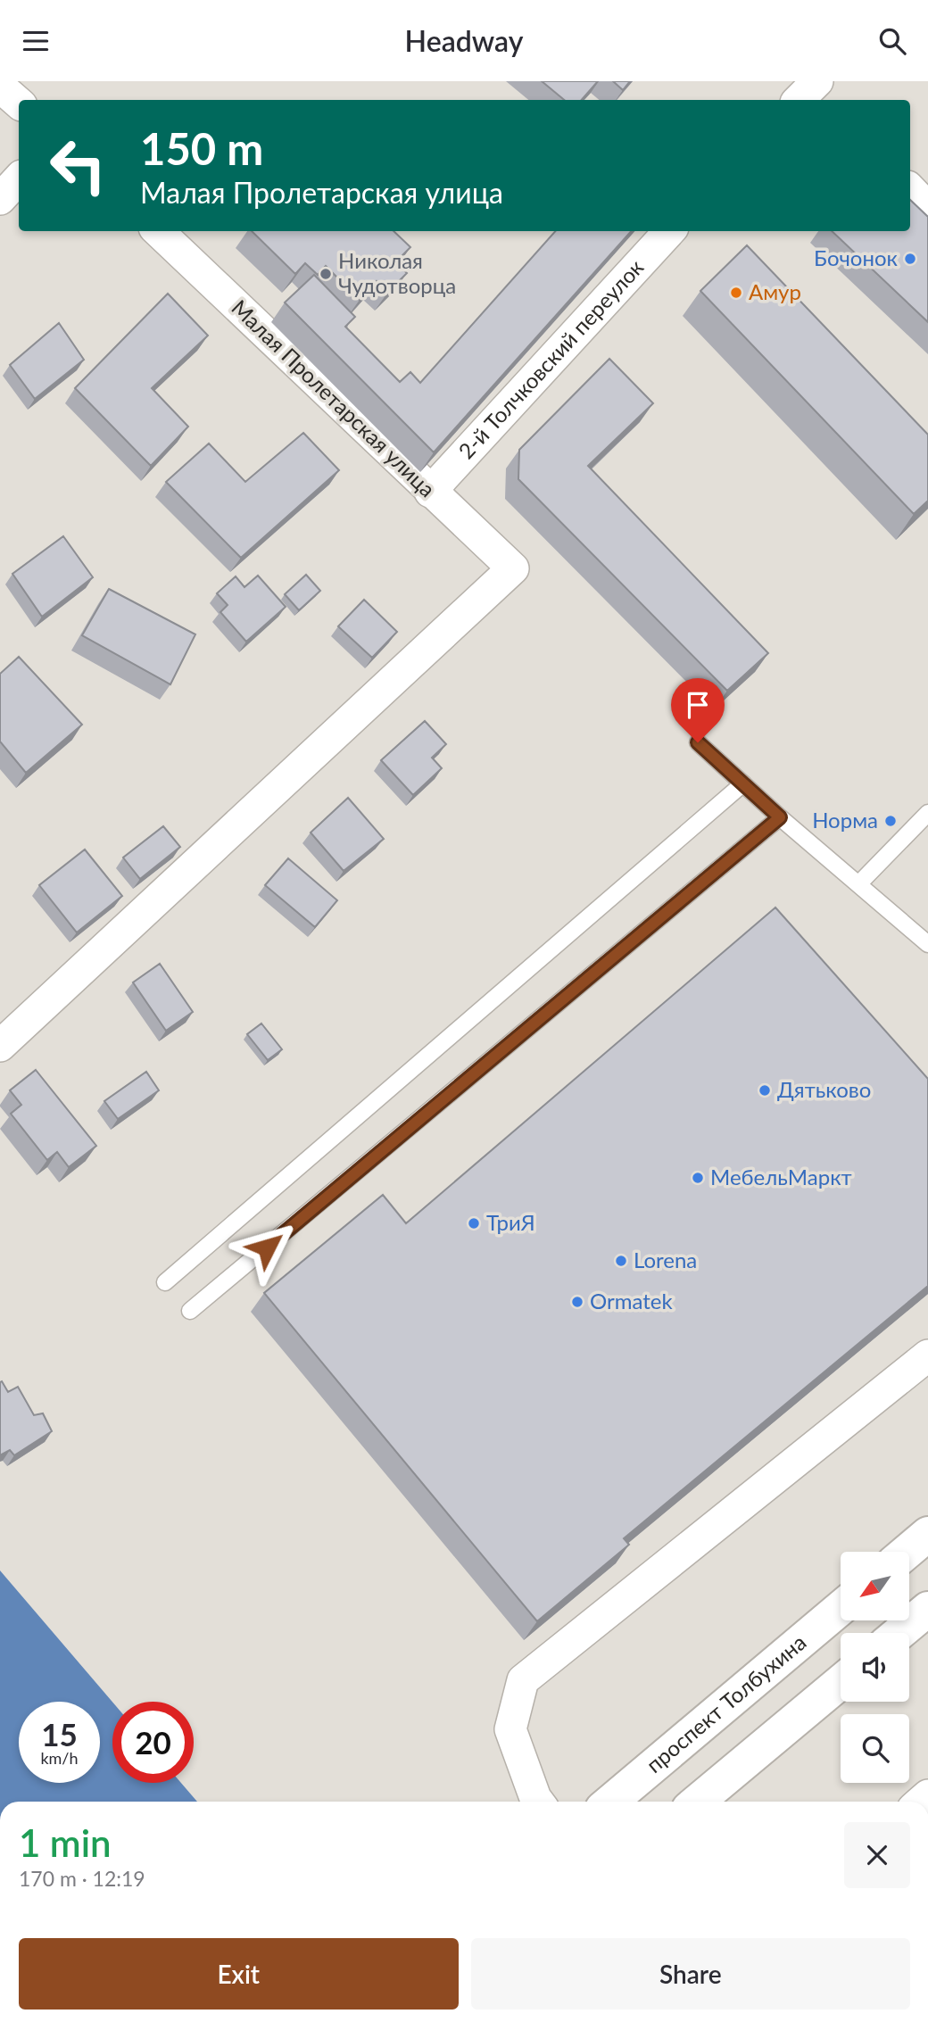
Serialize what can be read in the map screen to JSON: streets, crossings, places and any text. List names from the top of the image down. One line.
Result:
{"streets":{"main road":["проспект Толбухина"],"street":["2-й Толчковский переулок","Малая Пролетарская улица"]},"crossings":[["2-й Толчковский переулок","Малая Пролетарская улица"]],"places":["Бочонок","Николая Чудотворца","Амур","Норма","Дятьково","МебельМаркт","ТриЯ","Lorena","Ormatek"],"north":"bottom left","page":{"header":"Headway","turn":["150 m","Малая Пролетарская улица"],"speed":"15 km/h","limit":"20","heading":["1 min","170 m · 12:19"],"buttons":["Exit","Share"]}}
